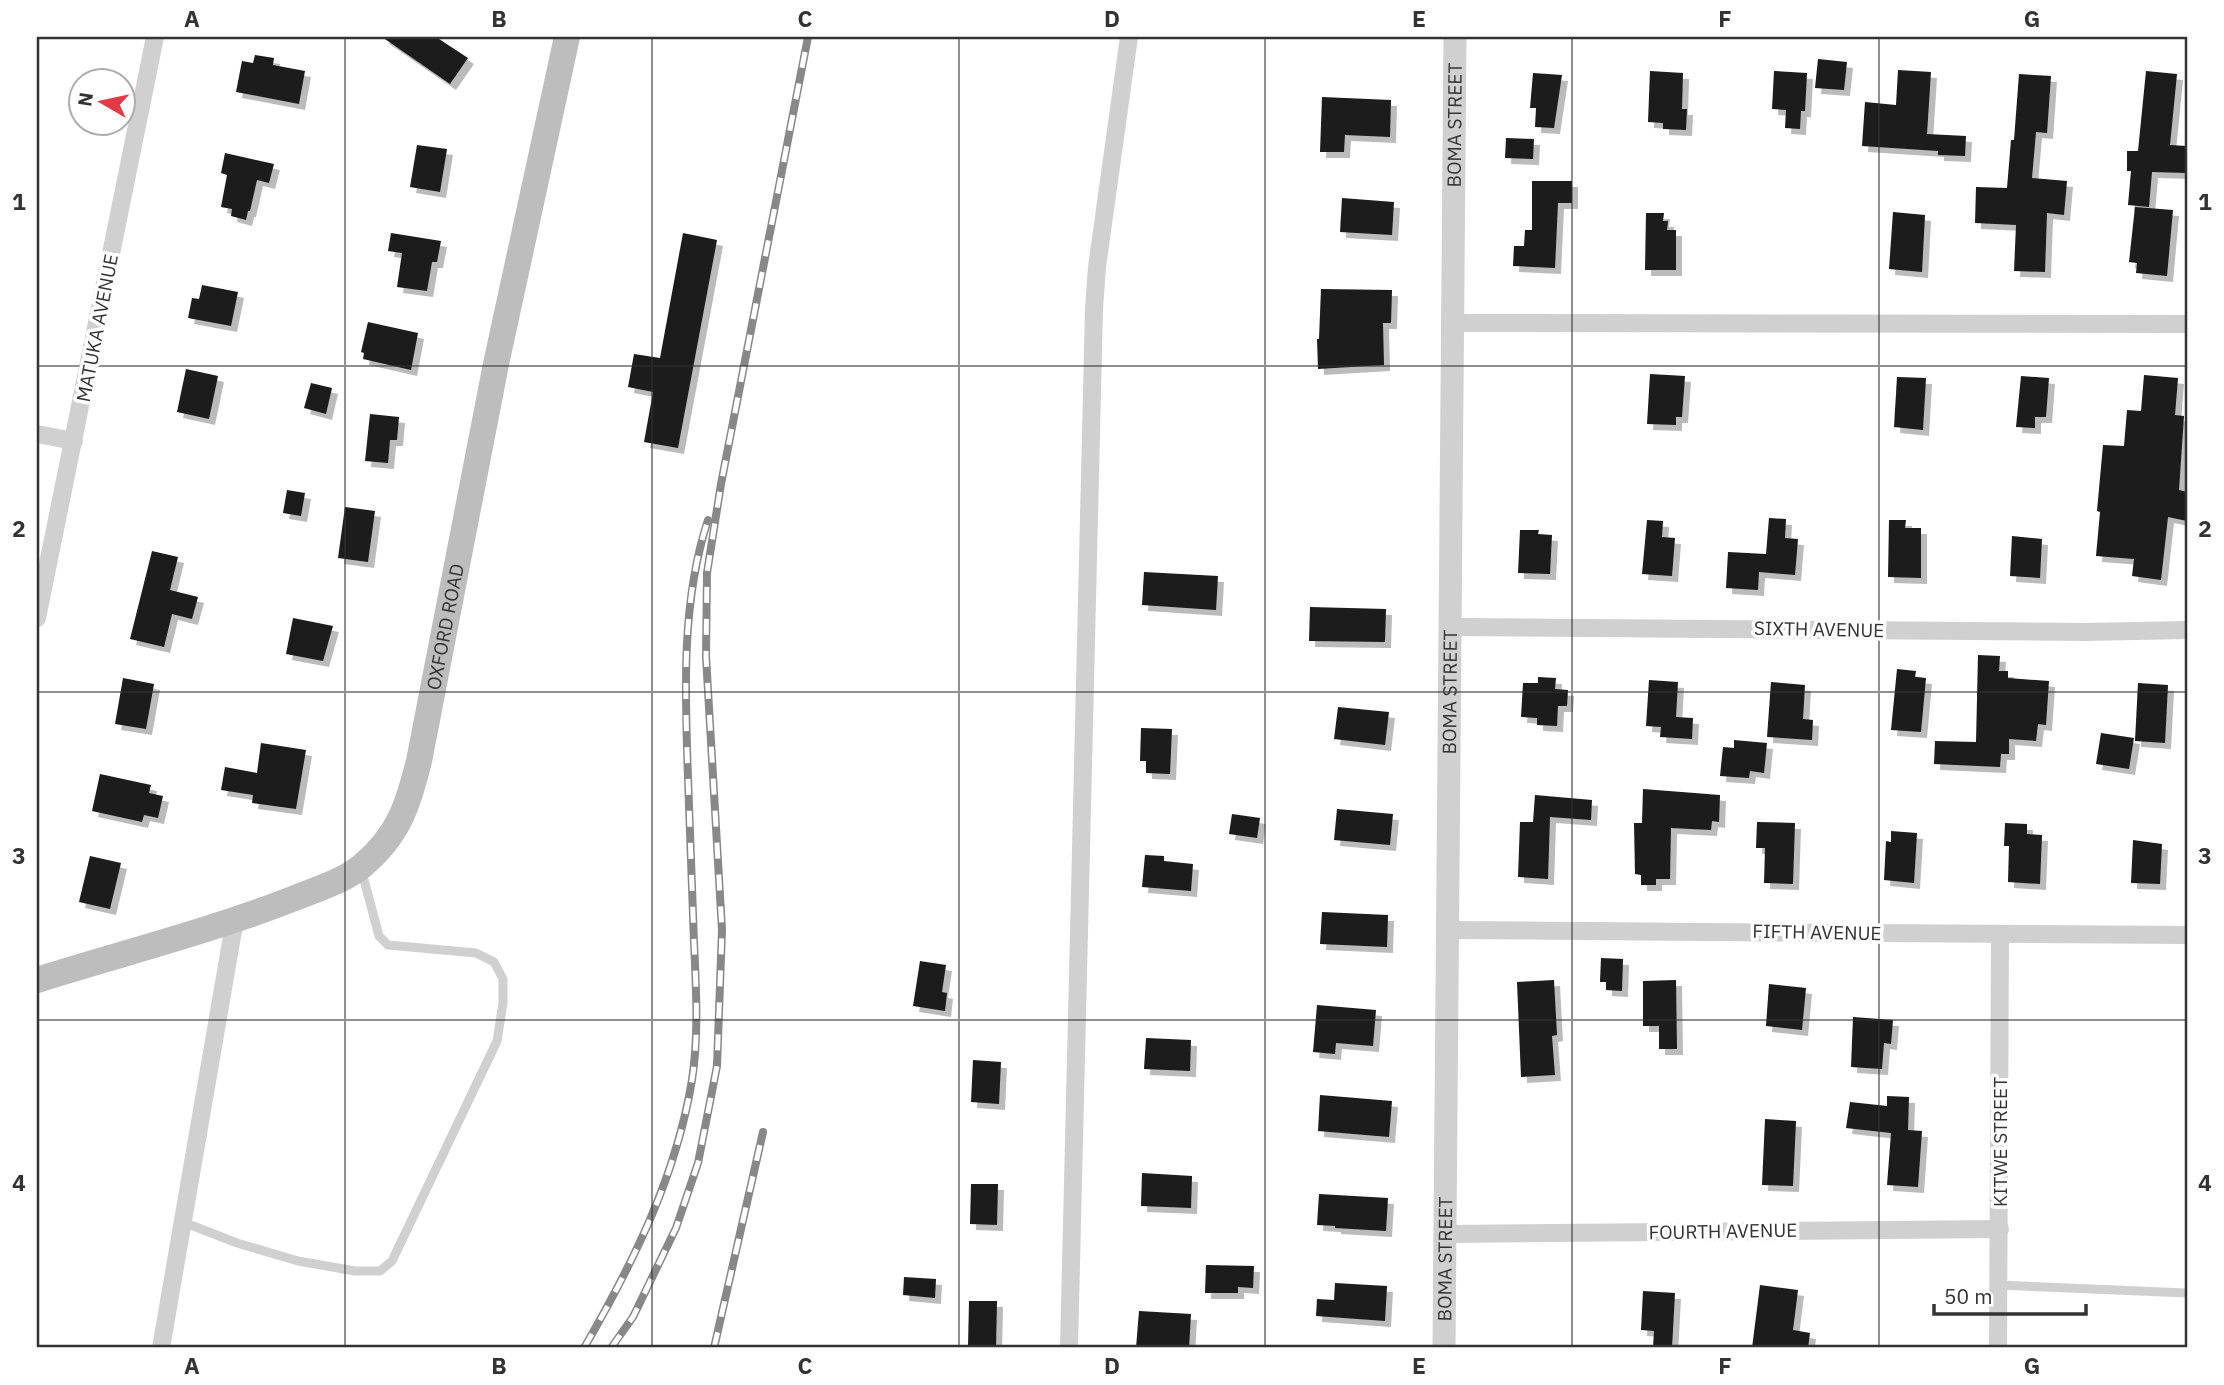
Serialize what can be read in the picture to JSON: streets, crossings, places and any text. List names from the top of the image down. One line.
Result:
{"streets":{"main road":["OXFORD ROAD"],"street":["BOMA STREET","MATUKA AVENUE","SIXTH AVENUE","FIFTH AVENUE","KITWE STREET","FOURTH AVENUE"]},"crossings":[["BOMA STREET","SIXTH AVENUE"],["BOMA STREET","FIFTH AVENUE"],["BOMA STREET","FOURTH AVENUE"],["FIFTH AVENUE","KITWE STREET"],["KITWE STREET","FOURTH AVENUE"]],"scale_bar":"50 m","north":"left","grid":{"columns":["A","B","C","D","E","F","G"],"rows":["1","2","3","4"]}}
